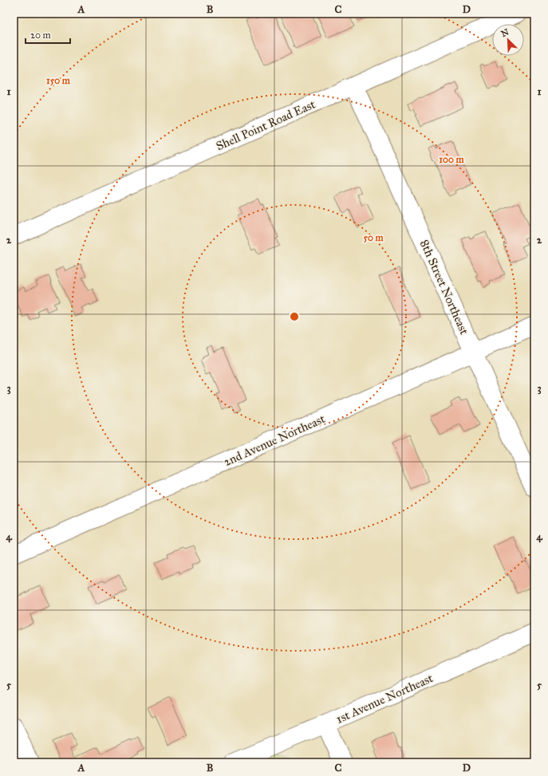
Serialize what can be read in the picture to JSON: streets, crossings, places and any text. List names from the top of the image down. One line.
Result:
{"streets":{"street":["Shell Point Road East","8th Street Northeast","2nd Avenue Northeast","1st Avenue Northeast"]},"crossings":[["Shell Point Road East","8th Street Northeast"],["8th Street Northeast","2nd Avenue Northeast"]],"scale_bar":"20 m","north":"top left","grid":{"columns":["A","B","C","D"],"rows":["1","2","3","4","5"]},"rings":["150 m","100 m","50 m"]}
